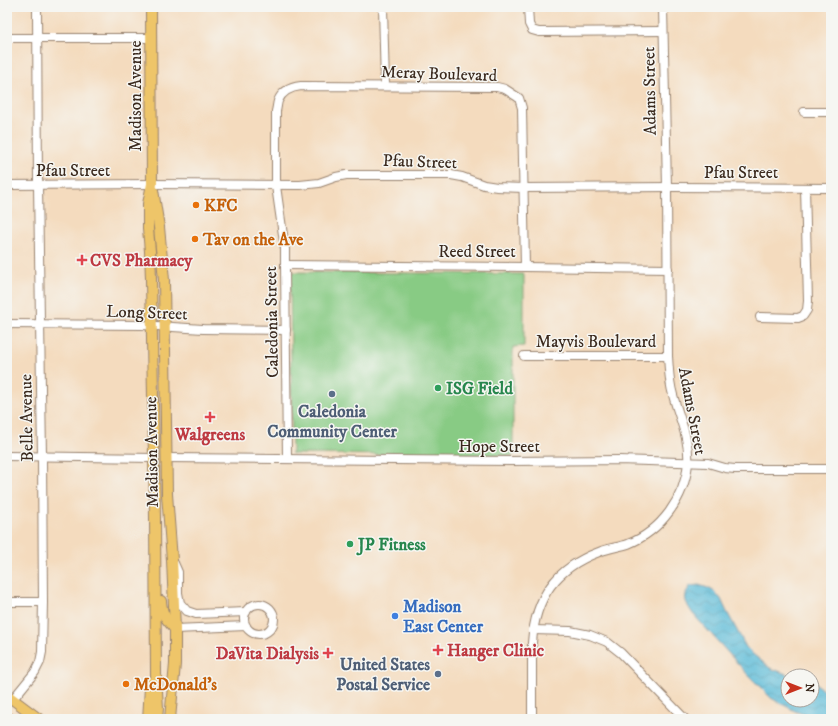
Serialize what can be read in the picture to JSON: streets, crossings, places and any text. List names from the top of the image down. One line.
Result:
{"streets":{"main road":["Madison Avenue"],"street":["Meray Boulevard","Adams Street","Pfau Street","Reed Street","Long Street","Caledonia Street","Mayvis Boulevard","Belle Avenue","Hope Street"]},"crossings":[["Meray Boulevard","Pfau Street"],["Meray Boulevard","Reed Street"],["Meray Boulevard","Caledonia Street"],["Adams Street","Pfau Street"],["Adams Street","Reed Street"],["Adams Street","Mayvis Boulevard"],["Adams Street","Hope Street"],["Madison Avenue","Pfau Street"],["Madison Avenue","Long Street"],["Madison Avenue","Hope Street"],["Pfau Street","Caledonia Street"],["Pfau Street","Belle Avenue"],["Reed Street","Caledonia Street"],["Long Street","Caledonia Street"],["Long Street","Belle Avenue"],["Caledonia Street","Hope Street"]],"places":{"other":["KFC","Tav on the Ave","ISG Field","Caledonia Community Center","JP Fitness","Madison East Center","United States Postal Service","McDonald's"],"health":["CVS Pharmacy","Walgreens","Hanger Clinic","DaVita Dialysis"]},"north":"right"}
